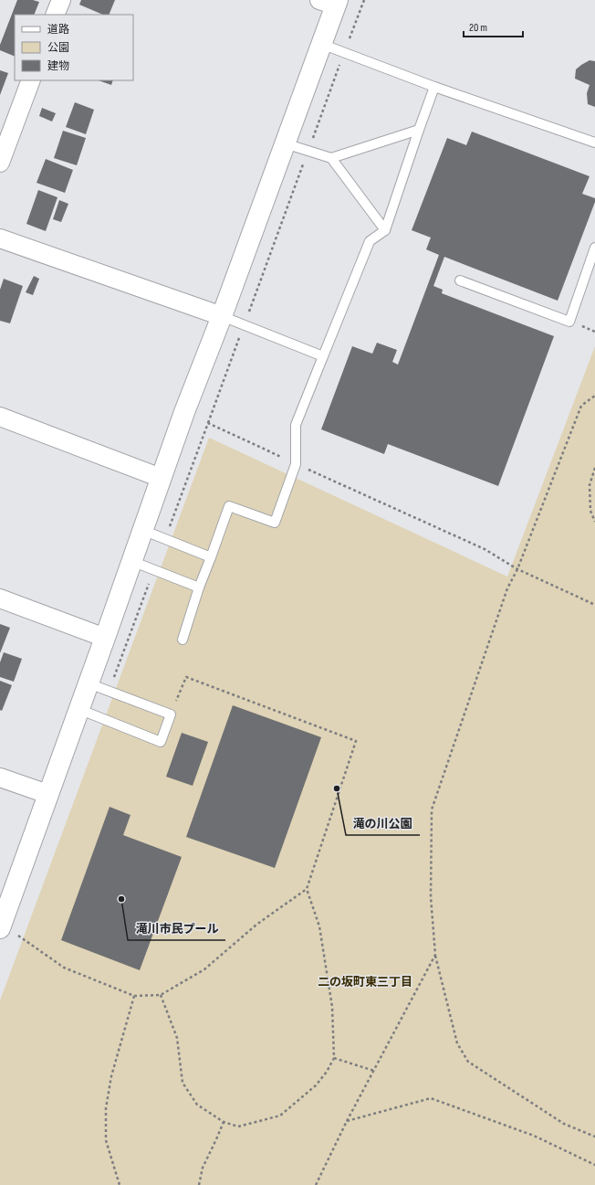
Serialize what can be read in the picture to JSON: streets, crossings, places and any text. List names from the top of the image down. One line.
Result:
{"districts":["二の坂町東三丁目"],"places":["滝の川公園","滝川市民プール"],"legend":["道路","公園","建物"],"scale_bar":"20 m"}
